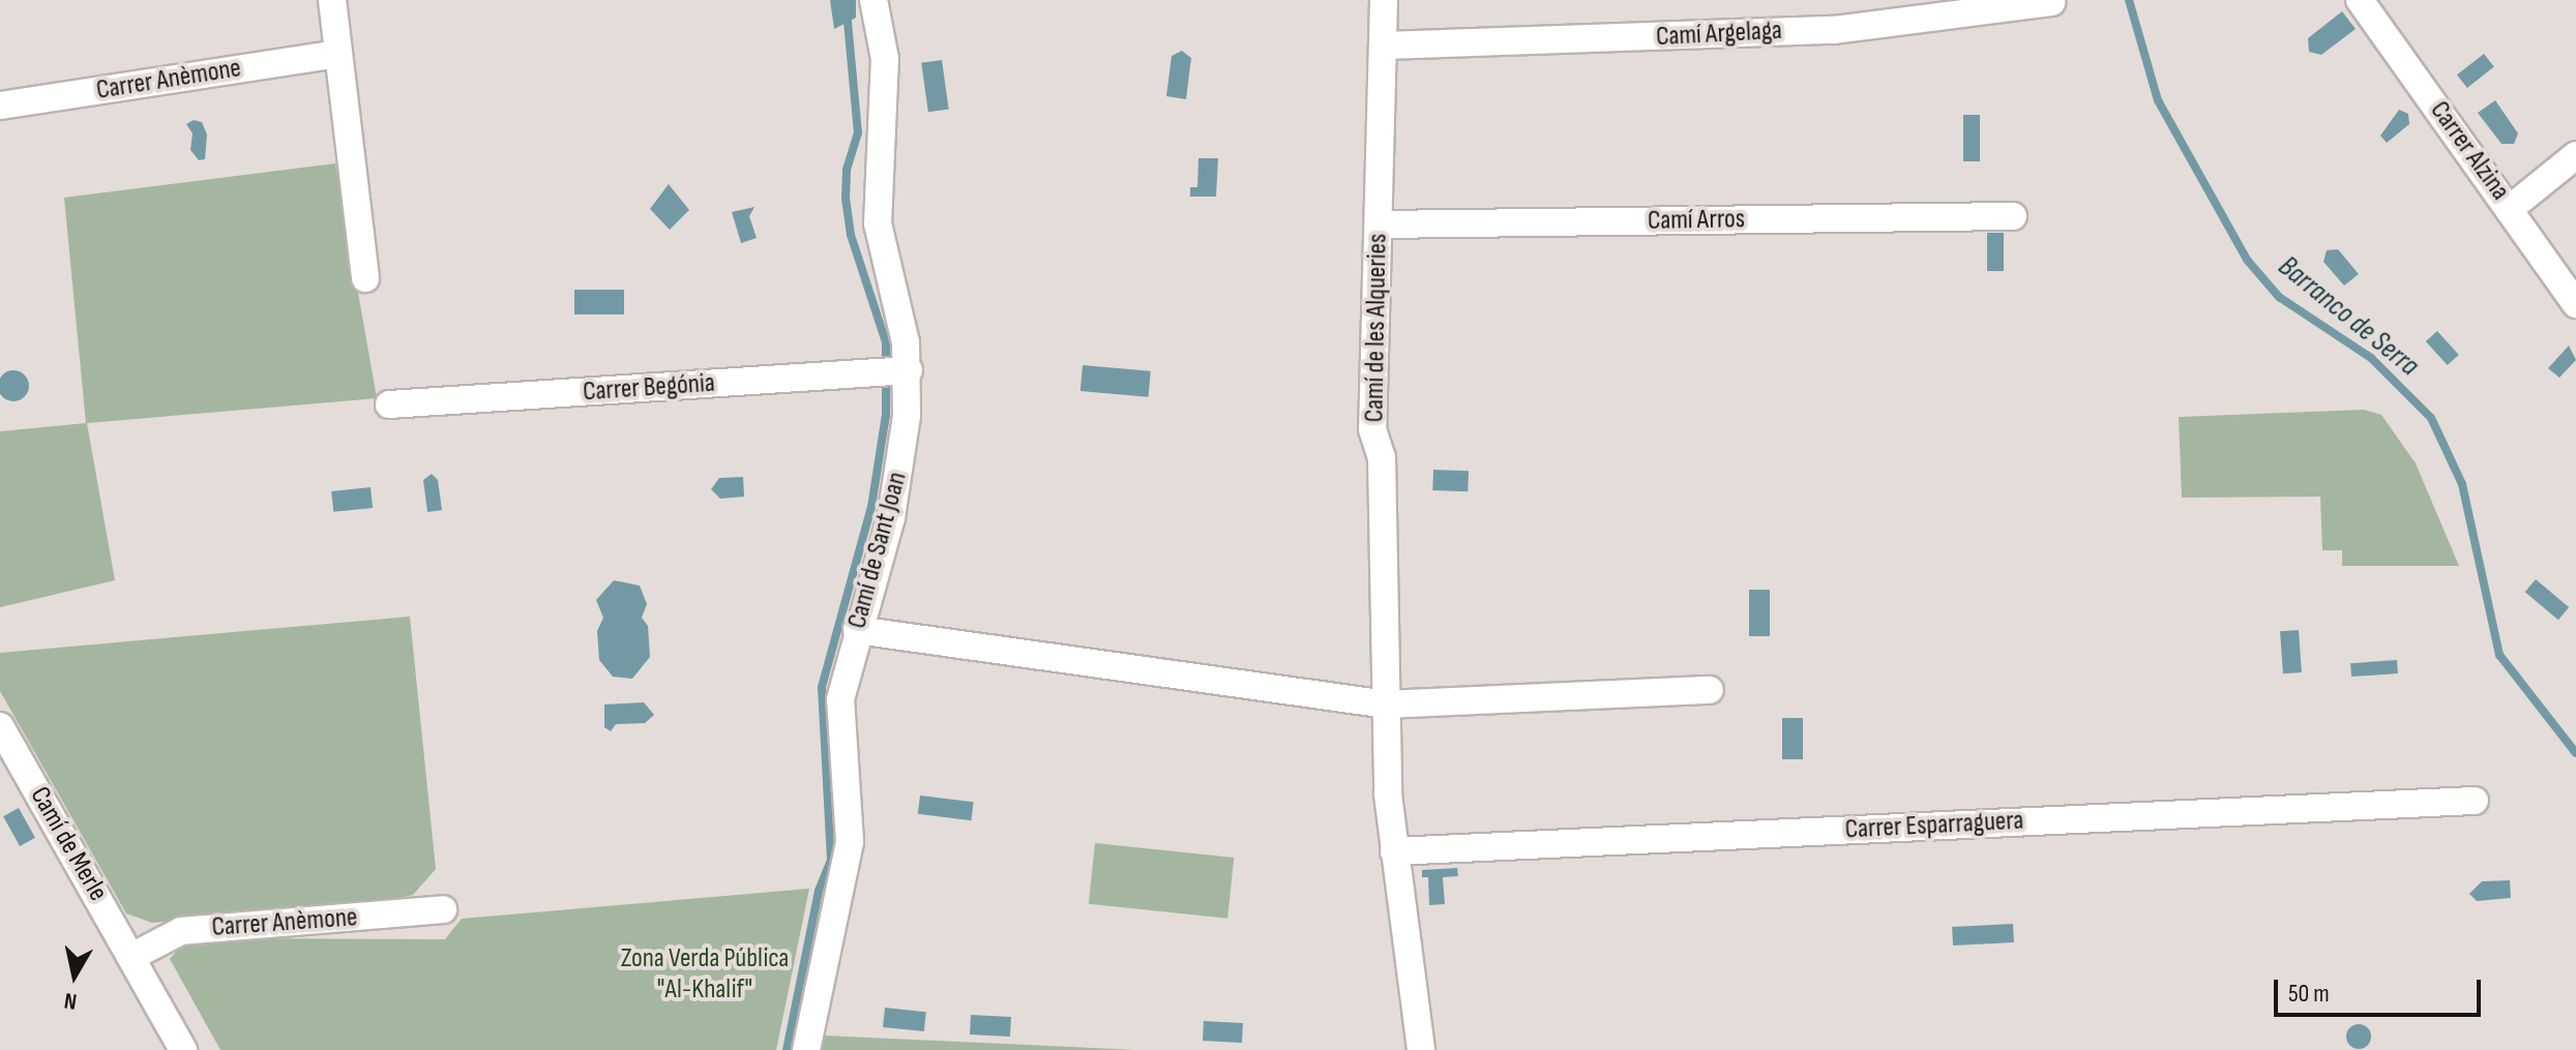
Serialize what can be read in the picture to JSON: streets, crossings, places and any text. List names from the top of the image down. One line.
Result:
{"streets":{"street":["Camí Argelaga","Carrer Anèmone","Carrer Alzina","Camí Arros","Camí de les Alqueries","Carrer Begónia","Camí de Sant Joan","Carrer Esparraguera","Camí de Merle"]},"crossings":[["Camí Argelaga","Camí de les Alqueries"],["Carrer Anèmone","Camí de Merle"],["Camí Arros","Camí de les Alqueries"],["Camí de les Alqueries","Carrer Esparraguera"],["Carrer Begónia","Camí de Sant Joan"]],"water":["Barranco de Serra"],"parks":["Zona Verda Pública \"Al-Khalif\""],"scale_bar":"50 m","north":"bottom"}
